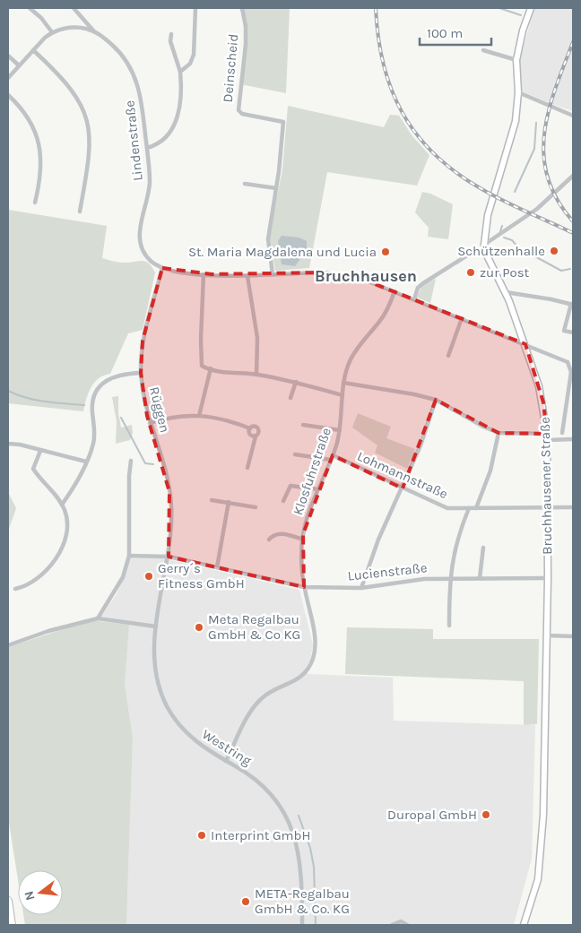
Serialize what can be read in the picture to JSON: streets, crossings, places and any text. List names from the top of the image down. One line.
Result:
{"streets":{"street":["Deinscheid","Lindenstraße","Rüggen","Klosfuhrstraße","Lohmannstraße","Bruchhausener Straße","Lucienstraße","Westring"]},"crossings":[["Lindenstraße","Rüggen"],["Rüggen","Lucienstraße"],["Rüggen","Westring"],["Klosfuhrstraße","Lohmannstraße"],["Klosfuhrstraße","Lucienstraße"],["Klosfuhrstraße","Westring"],["Lohmannstraße","Bruchhausener Straße"],["Bruchhausener Straße","Lucienstraße"],["Lucienstraße","Westring"]],"districts":["Bruchhausen"],"places":["Schützenhalle","St. Maria Magdalena und Lucia","zur Post","Gerry´s Fitness GmbH","Meta Regalbau GmbH & Co KG","Duropal GmbH","Interprint GmbH","META-Regalbau GmbH & Co. KG"],"scale_bar":"100 m","north":"left"}
